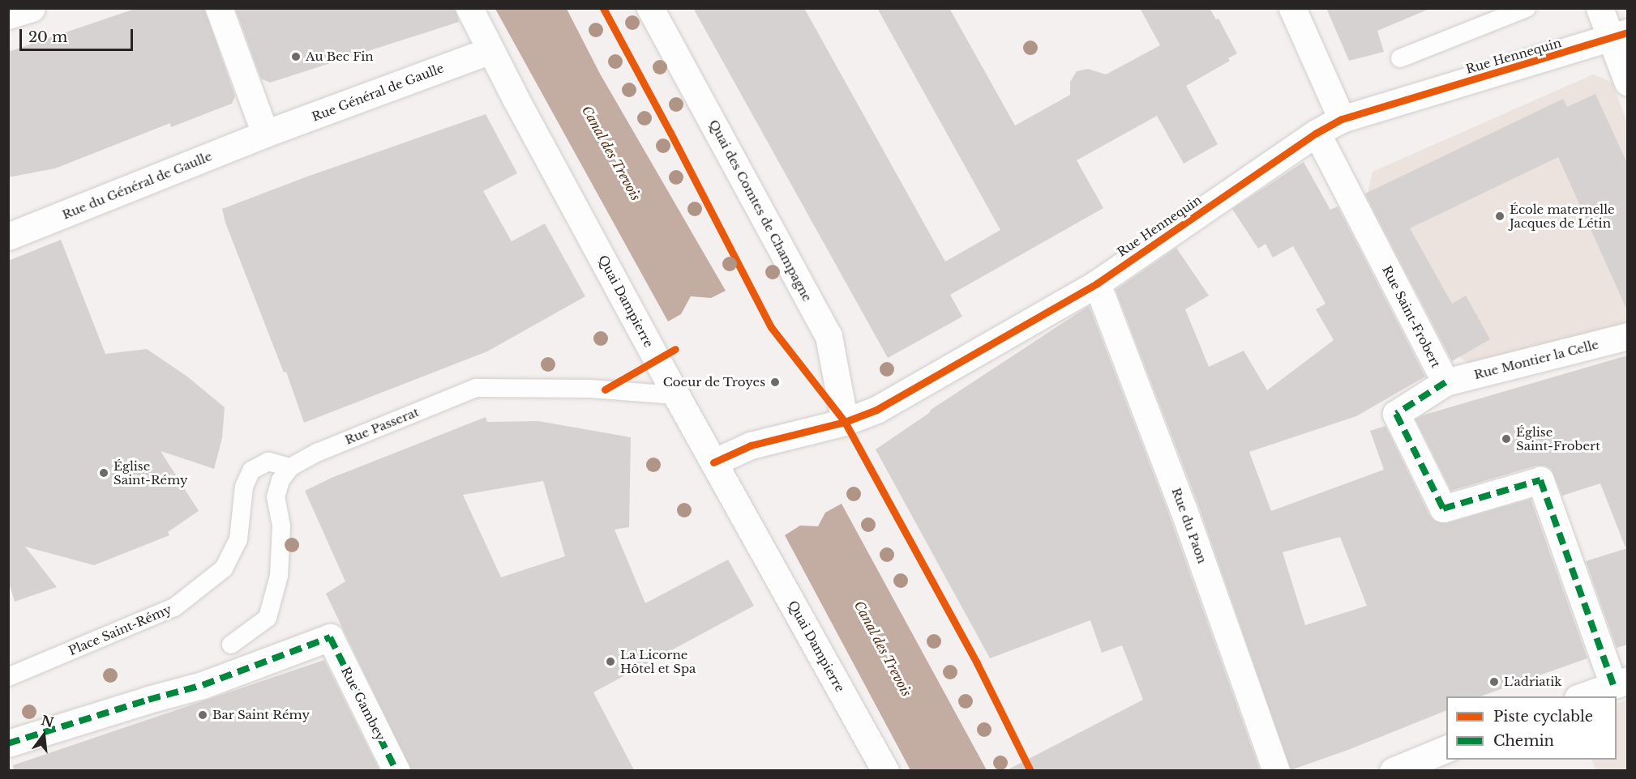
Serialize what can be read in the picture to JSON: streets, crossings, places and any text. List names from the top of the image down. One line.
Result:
{"streets":{"street":["Rue Hennequin","Rue Général de Gaulle","Rue du Général de Gaulle","Quai des Comtes de Champagne","Quai Dampierre","Rue Saint-Frobert","Rue Montier la Celle","Rue du Paon","Rue Gambey"],"lane":["Rue Passerat","Place Saint-Rémy"]},"crossings":[["Rue Hennequin","Quai des Comtes de Champagne"],["Rue Hennequin","Quai Dampierre"],["Rue Hennequin","Rue Saint-Frobert"],["Rue Hennequin","Rue du Paon"],["Rue Général de Gaulle","Rue du Général de Gaulle"],["Rue Général de Gaulle","Quai Dampierre"],["Quai Dampierre","Rue Passerat"],["Rue Saint-Frobert","Rue Montier la Celle"],["Rue Passerat","Place Saint-Rémy"]],"water":["Canal des Trevois"],"places":["Au Bec Fin","École maternelle Jacques de Létin","Coeur de Troyes","Église Saint-Frobert","Église Saint-Rémy","La Licorne Hôtel et Spa","L'adriatik","Bar Saint Rémy"],"legend":["Piste cyclable","Chemin"],"scale_bar":"20 m","north":"top"}
